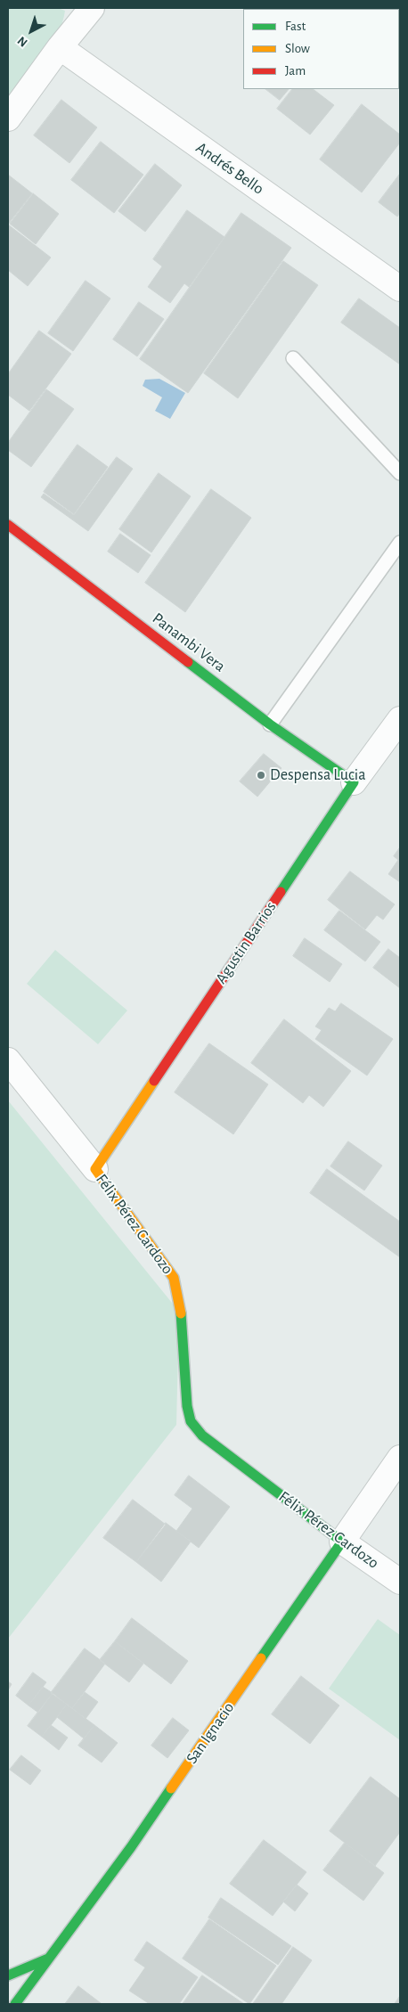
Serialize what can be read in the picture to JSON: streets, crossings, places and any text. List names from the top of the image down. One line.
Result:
{"streets":{"street":["Andrés Bello","Panambi Vera","Agustin Barrios","Félix Pérez Cardozo","San Ignacio"]},"crossings":[["Panambi Vera","Agustin Barrios"],["Agustin Barrios","Félix Pérez Cardozo"],["Félix Pérez Cardozo","San Ignacio"]],"places":["Despensa Lucia"],"legend":["Fast","Slow","Jam"],"north":"bottom left"}
